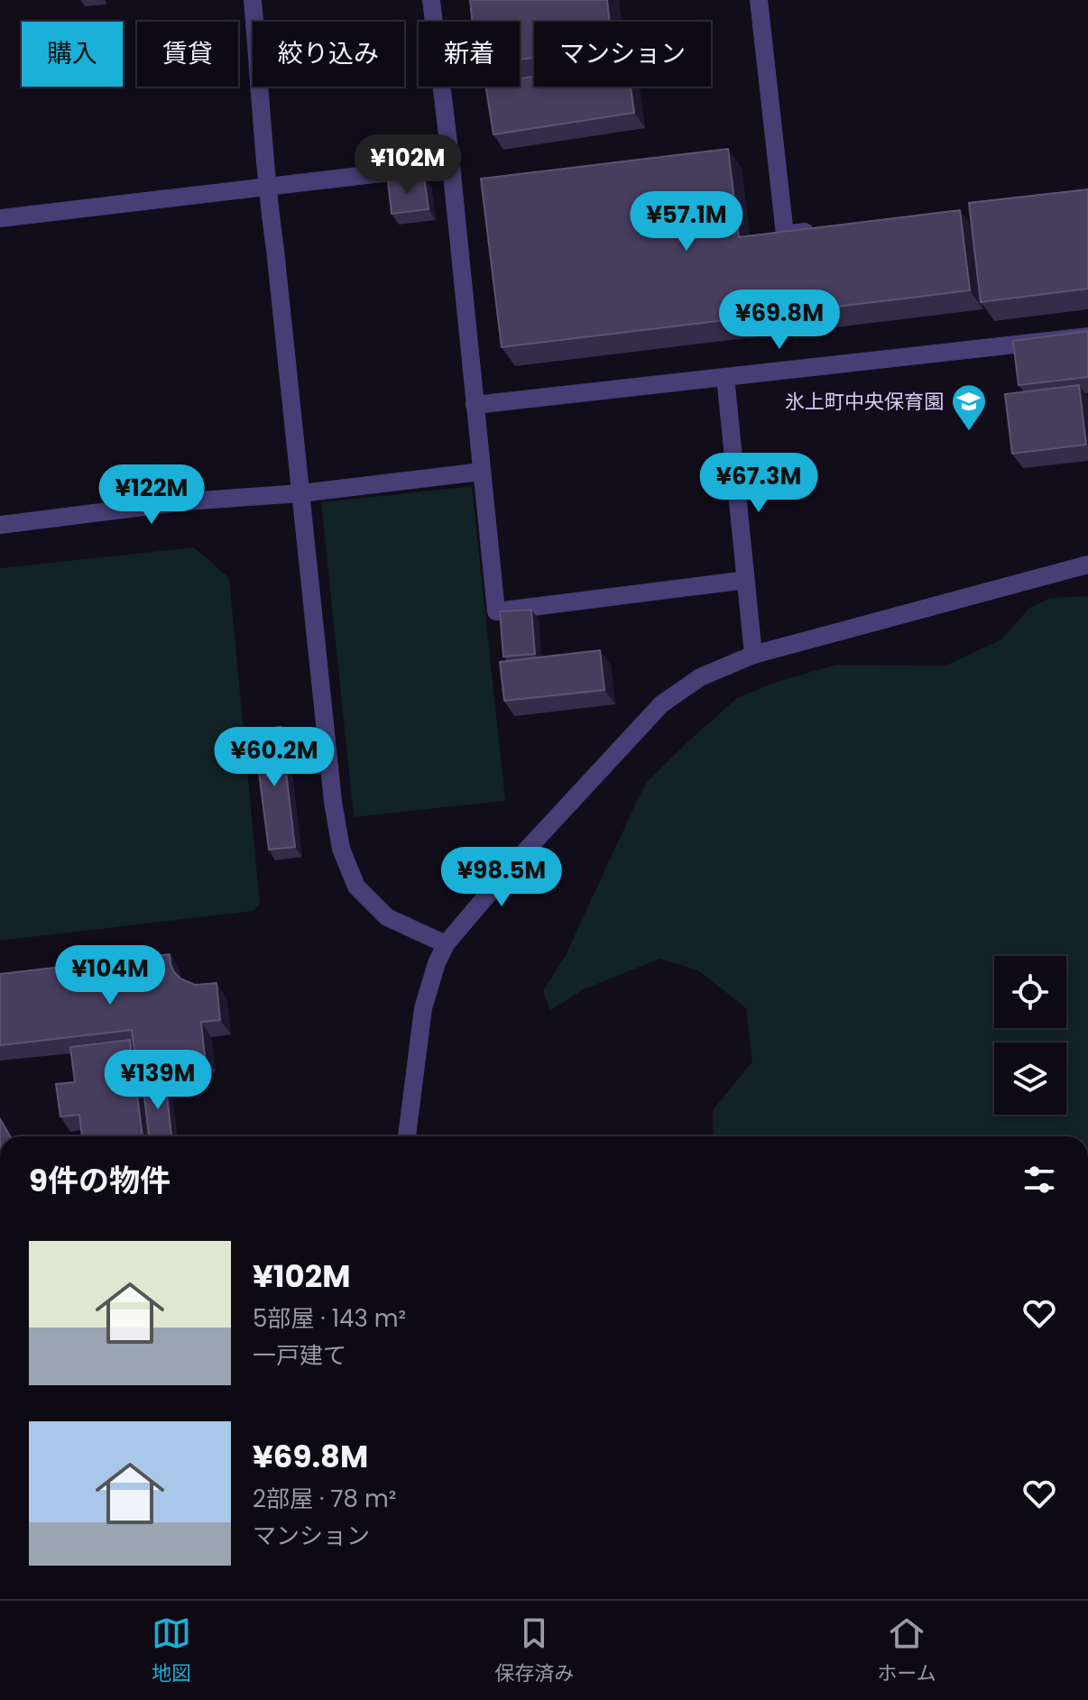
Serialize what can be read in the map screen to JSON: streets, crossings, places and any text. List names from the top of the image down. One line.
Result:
{"places":{"school or university":["氷上町中央保育園"]},"page":{"chip":["購入","賃貸","絞り込み","新着","マンション"],"price":["¥102M","¥57.1M","¥69.8M","¥67.3M","¥122M","¥60.2M","¥98.5M","¥104M","¥139M"],"heading":"9件の物件","list":[{"name":"¥102M","note":"5部屋 · 143 m² · 一戸建て"},{"name":"¥69.8M","note":"2部屋 · 78 m² · マンション"}],"tabs":["地図","保存済み","ホーム"]}}
